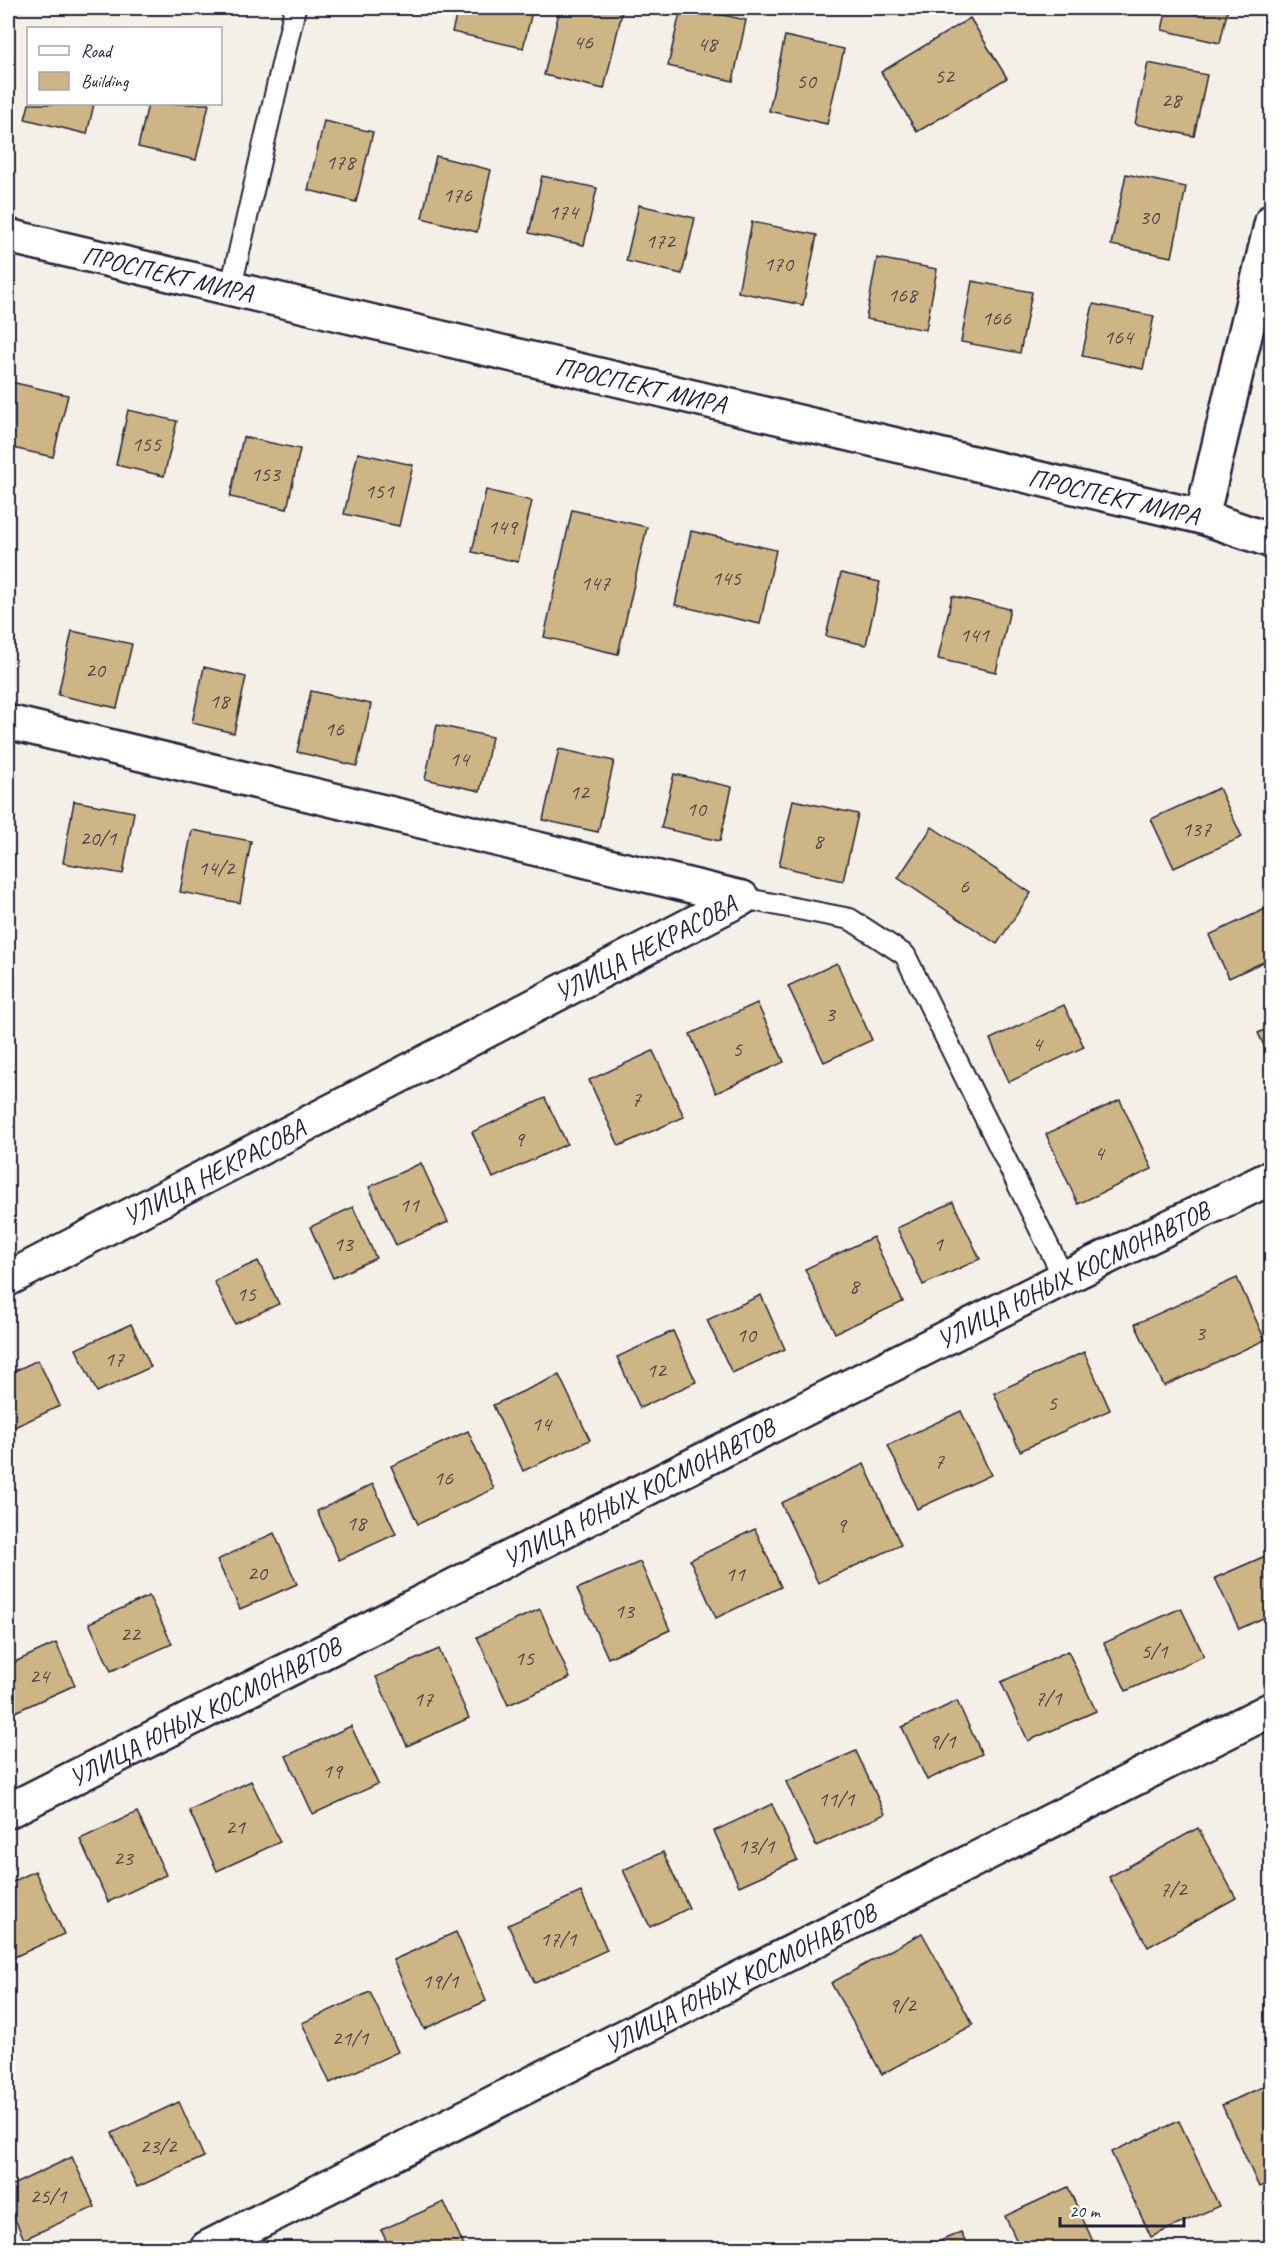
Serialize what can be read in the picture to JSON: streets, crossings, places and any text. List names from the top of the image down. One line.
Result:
{"streets":{"street":["ПРОСПЕКТ МИРА","УЛИЦА НЕКРАСОВА","УЛИЦА ЮНЫХ КОСМОНАВТОВ"]},"house_numbers":["46","48","52","50","28","178","176","174","30","172","170","168","166","164","155","153","151","149","145","147","141","20","18","16","14","12","10","137","20/1","8","14/2","6","3","4","5","7","9","4","11","13","1","8","15","3","10","17","12","5","14","7","16","18","9","20","11","13","22","5/1","15","24","7/1","17","9/1","19","11/1","21","13/1","23","7/2","17/1","19/1","9/2","21/1","23/2","25/1"],"legend":["Road","Building"],"scale_bar":"20 m"}
